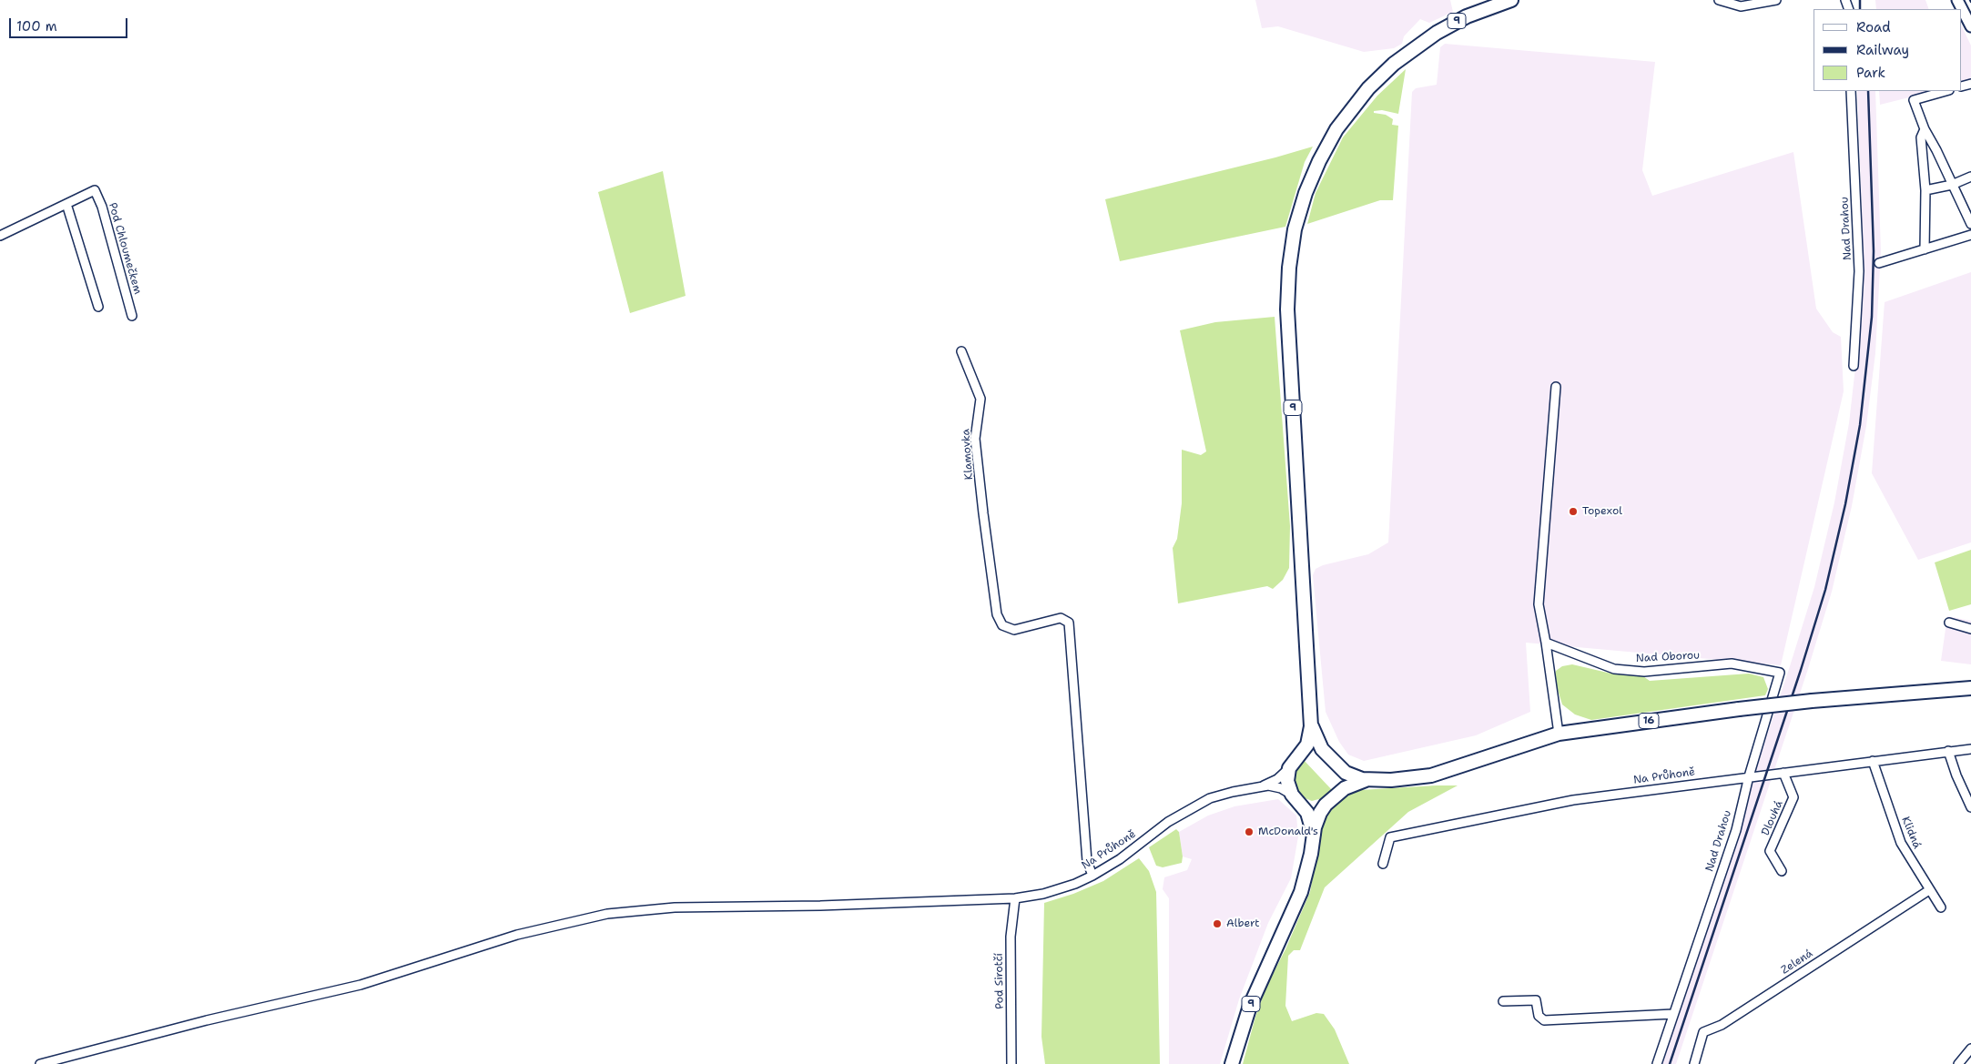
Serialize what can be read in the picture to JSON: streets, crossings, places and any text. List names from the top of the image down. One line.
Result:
{"streets":{"main road":["9","16"],"street":["Nad Drahou","Pod Chloumečkem","Klamovka","Nad Oborou","Na Průhoně","Dlouhá","Klidná","Zelená","Pod Sirotčí"]},"crossings":[["9","16"],["9","Na Průhoně"],["Nad Drahou","Nad Oborou"],["Nad Drahou","Na Průhoně"],["Klamovka","Na Průhoně"],["16","Na Průhoně"],["Na Průhoně","Dlouhá"],["Na Průhoně","Klidná"],["Na Průhoně","Pod Sirotčí"],["Klidná","Zelená"]],"places":["Topexol","McDonald's","Albert"],"legend":["Road","Railway","Park"],"scale_bar":"100 m"}
